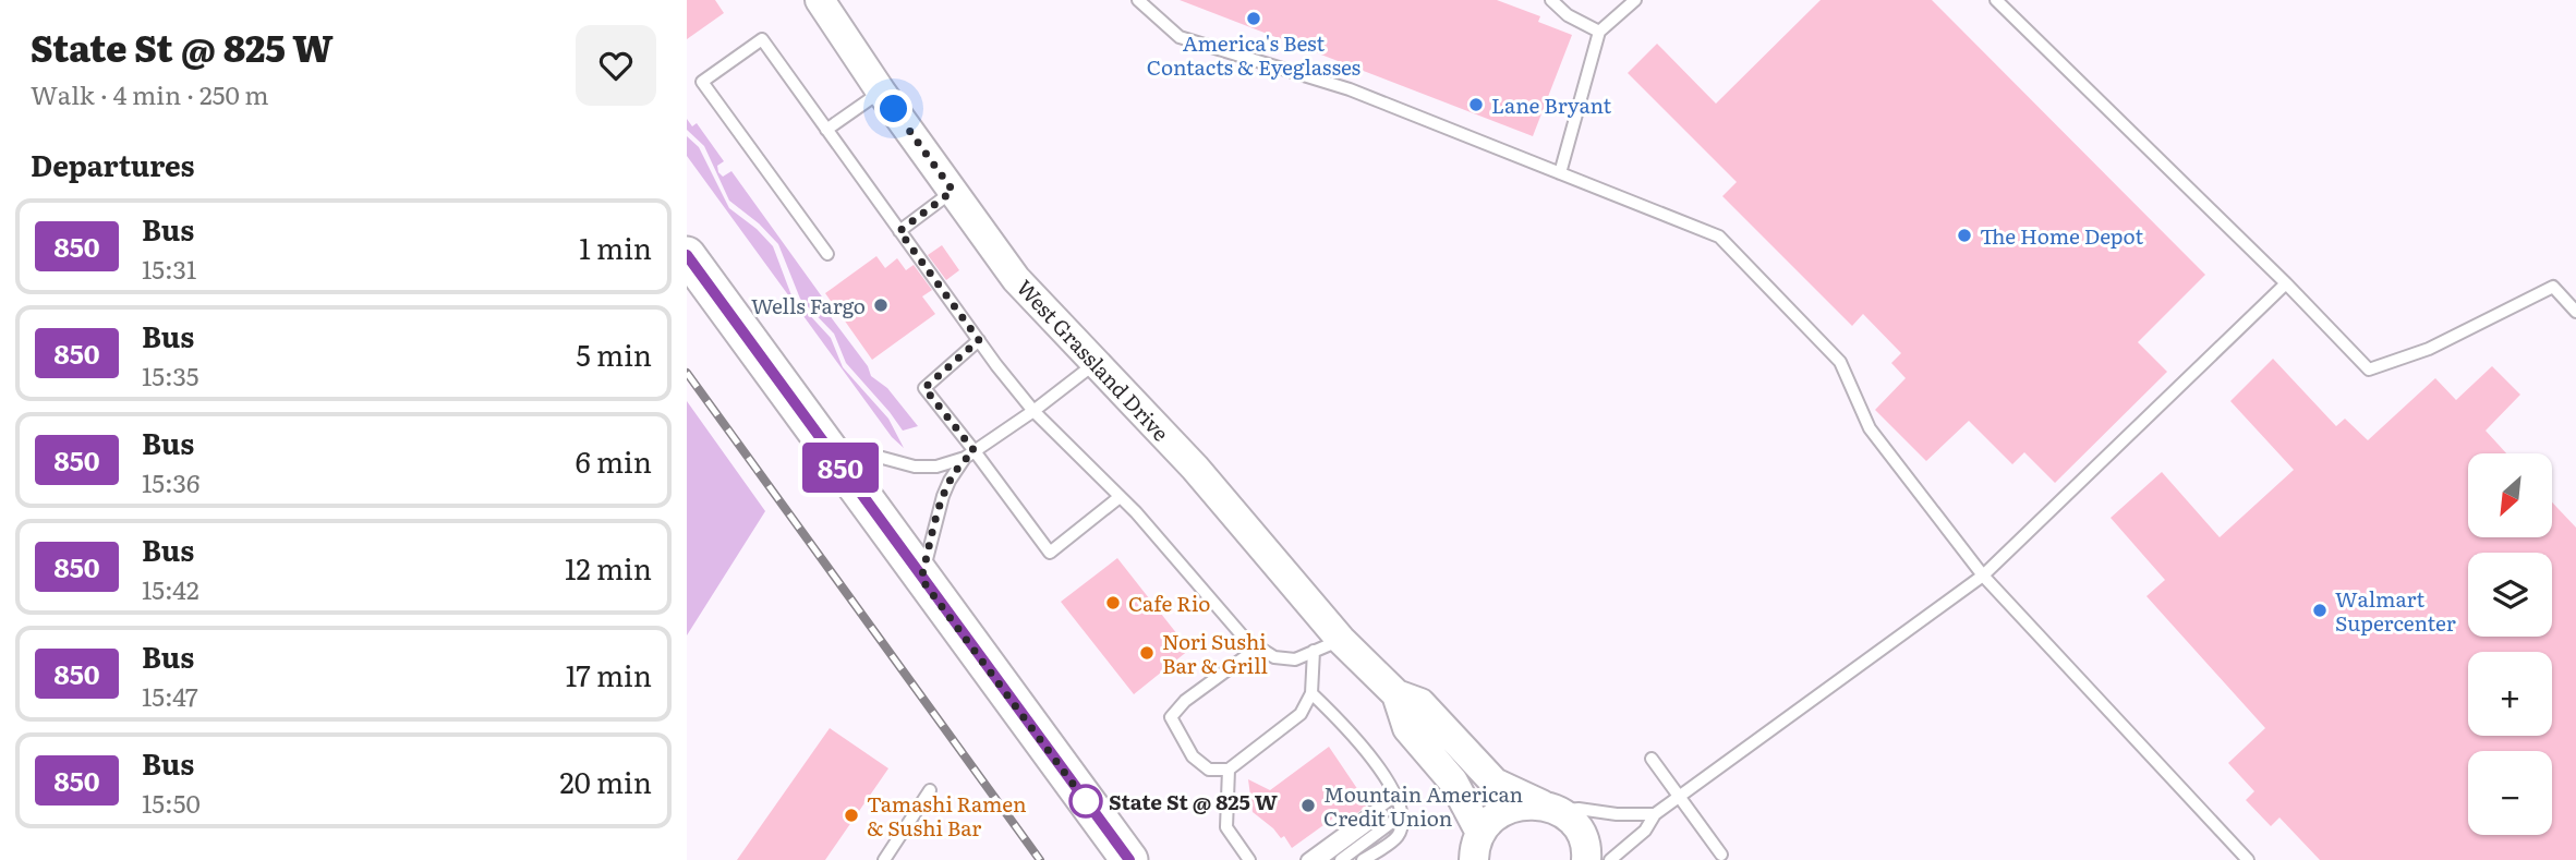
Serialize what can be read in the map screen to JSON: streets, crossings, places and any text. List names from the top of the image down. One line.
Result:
{"streets":{"street":["West Grassland Drive"]},"places":["America's Best Contacts & Eyeglasses","Lane Bryant","The Home Depot","Wells Fargo","Cafe Rio","Walmart Supercenter","Nori Sushi Bar & Grill","State St @ 825 W","Mountain American Credit Union","Tamashi Ramen & Sushi Bar"],"lines":["bus line 850"],"north":"bottom left","page":{"heading":[["State St @ 825 W","Walk · 4 min · 250 m"],"Departures"],"on_map":"850","list":[{"mark":"850","name":"Bus","note":"15:31","value":"1 min"},{"mark":"850","name":"Bus","note":"15:35","value":"5 min"},{"mark":"850","name":"Bus","note":"15:36","value":"6 min"},{"mark":"850","name":"Bus","note":"15:42","value":"12 min"},{"mark":"850","name":"Bus","note":"15:47","value":"17 min"},{"mark":"850","name":"Bus","note":"15:50","value":"20 min"}],"map_buttons":["+","−"]}}
